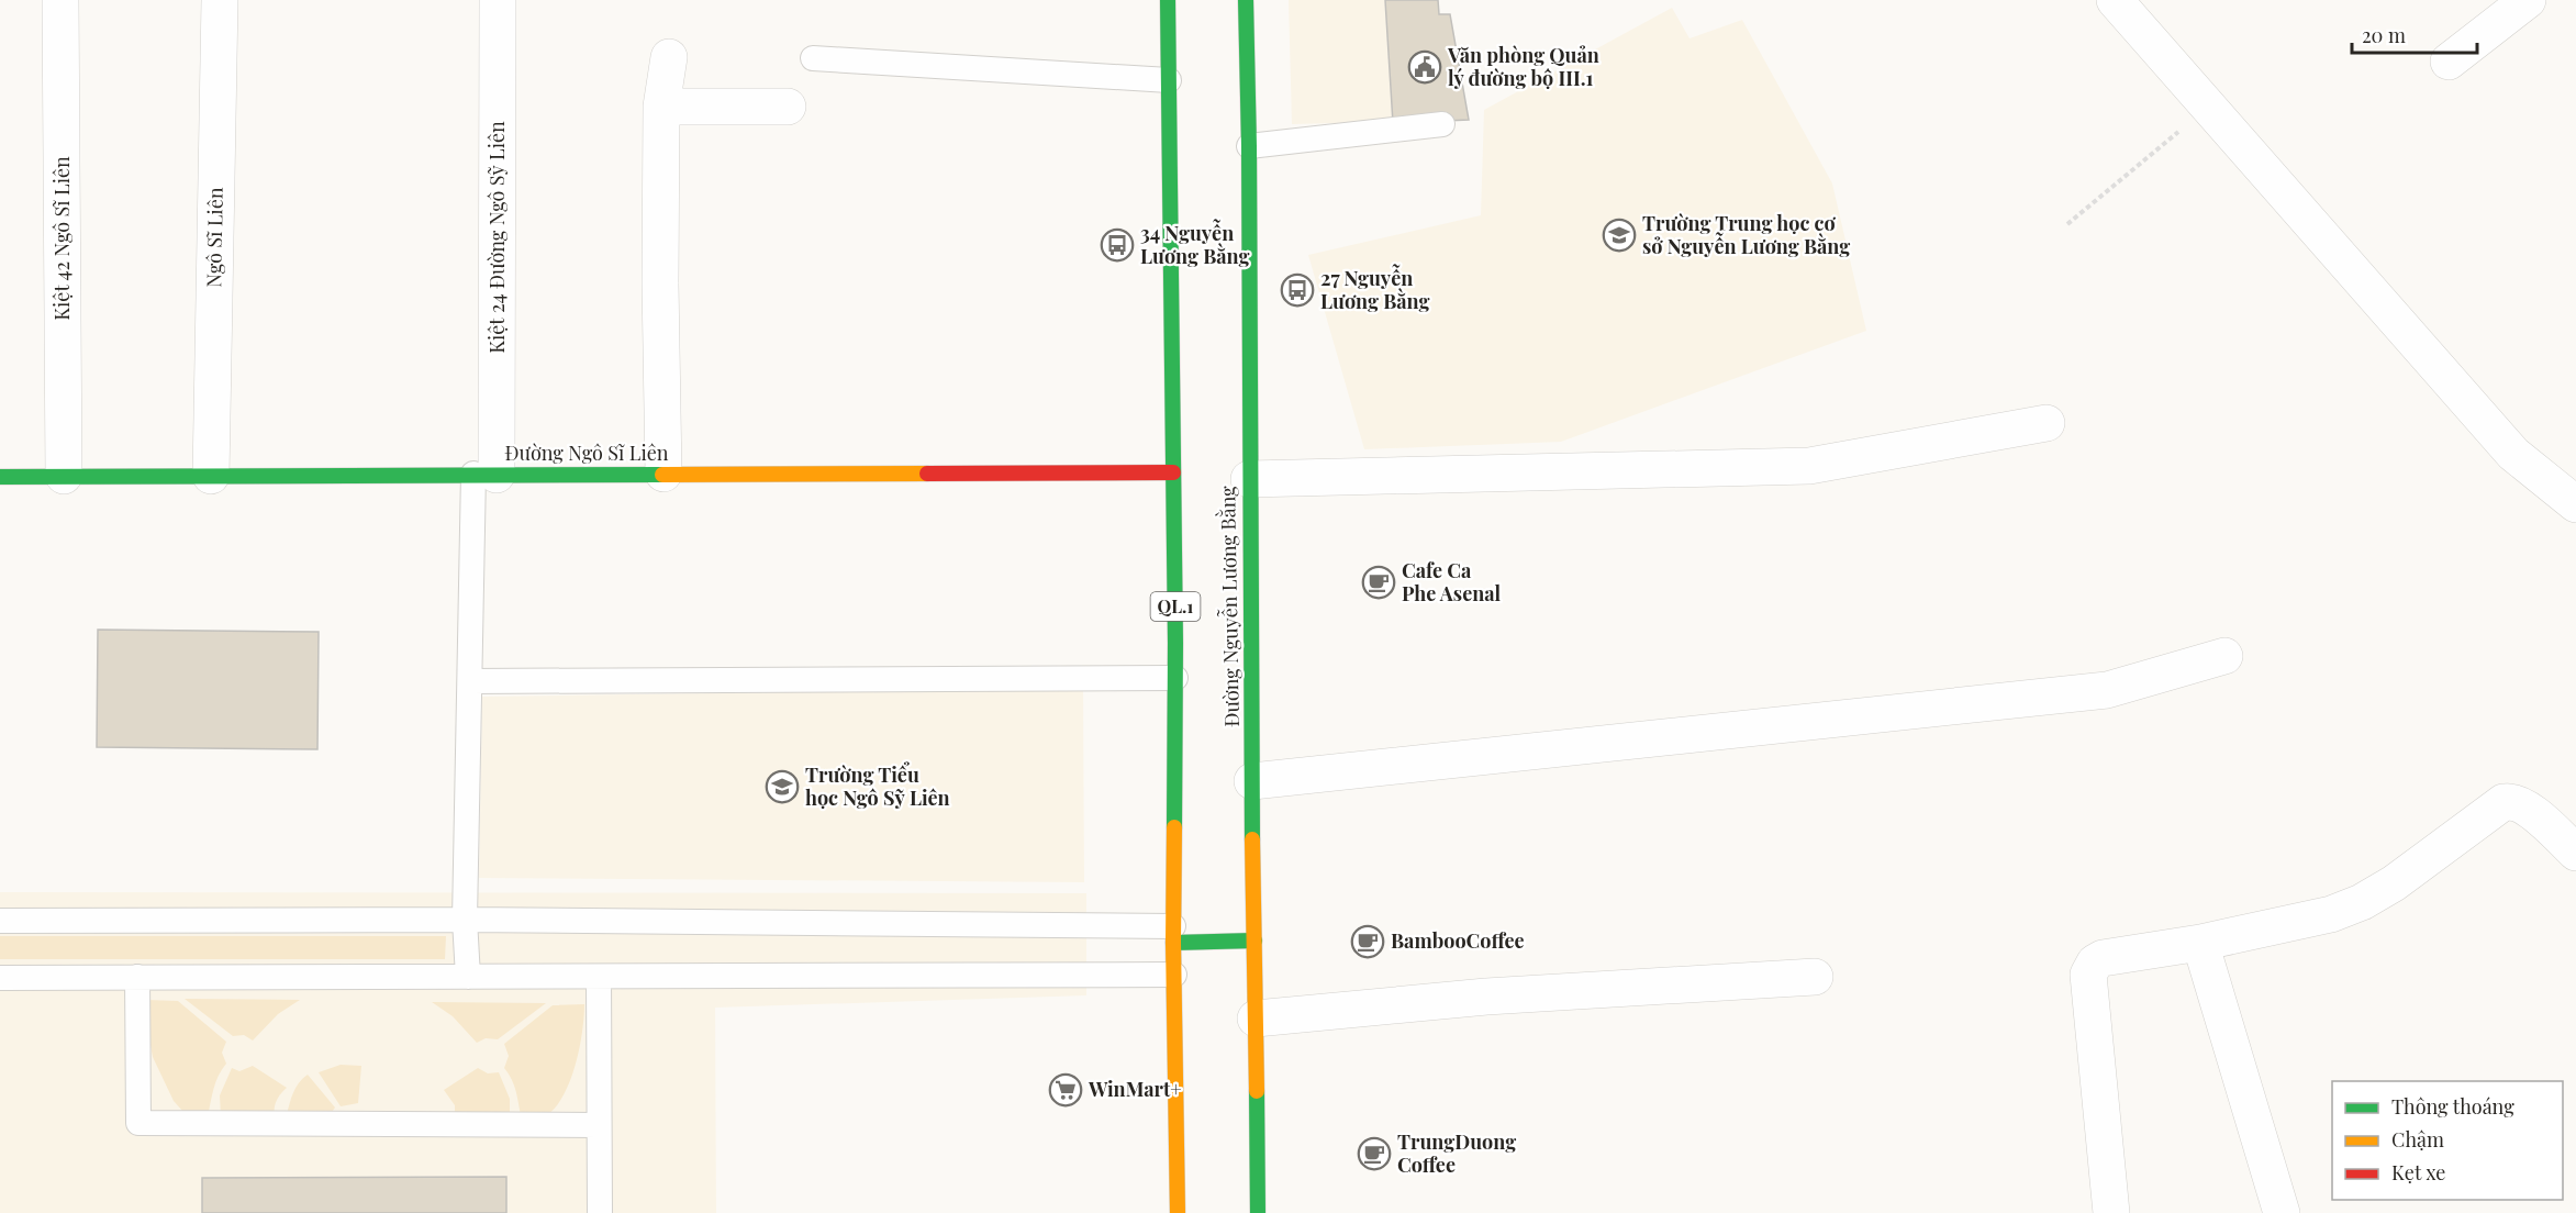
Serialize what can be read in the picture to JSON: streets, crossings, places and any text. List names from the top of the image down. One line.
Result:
{"streets":{"main road":["Đường Ngô Sĩ Liên","QL.1","Đường Nguyễn Lương Bằng"],"street":["Ngô Sĩ Liên","Kiệt 24 Đường Ngô Sỹ Liên","Kiệt 42 Ngô Sĩ Liên"]},"crossings":[["Ngô Sĩ Liên","Đường Ngô Sĩ Liên"],["Kiệt 24 Đường Ngô Sỹ Liên","Đường Ngô Sĩ Liên"],["Kiệt 42 Ngô Sĩ Liên","Đường Ngô Sĩ Liên"],["Đường Ngô Sĩ Liên","QL.1"]],"places":{"public building":["Văn phòng Quản lý đường bộ III.1"],"school or university":["Trường Trung học cơ sở Nguyễn Lương Bằng","Trường Tiểu học Ngô Sỹ Liên"],"bus stop":["34 Nguyễn Lương Bằng","27 Nguyễn Lương Bằng"],"cafe":["Cafe Ca Phe Asenal","BambooCoffee","TrungDuong Coffee"],"supermarket":["WinMart+"]},"legend":["Thông thoáng","Chậm","Kẹt xe"],"scale_bar":"20 m"}
